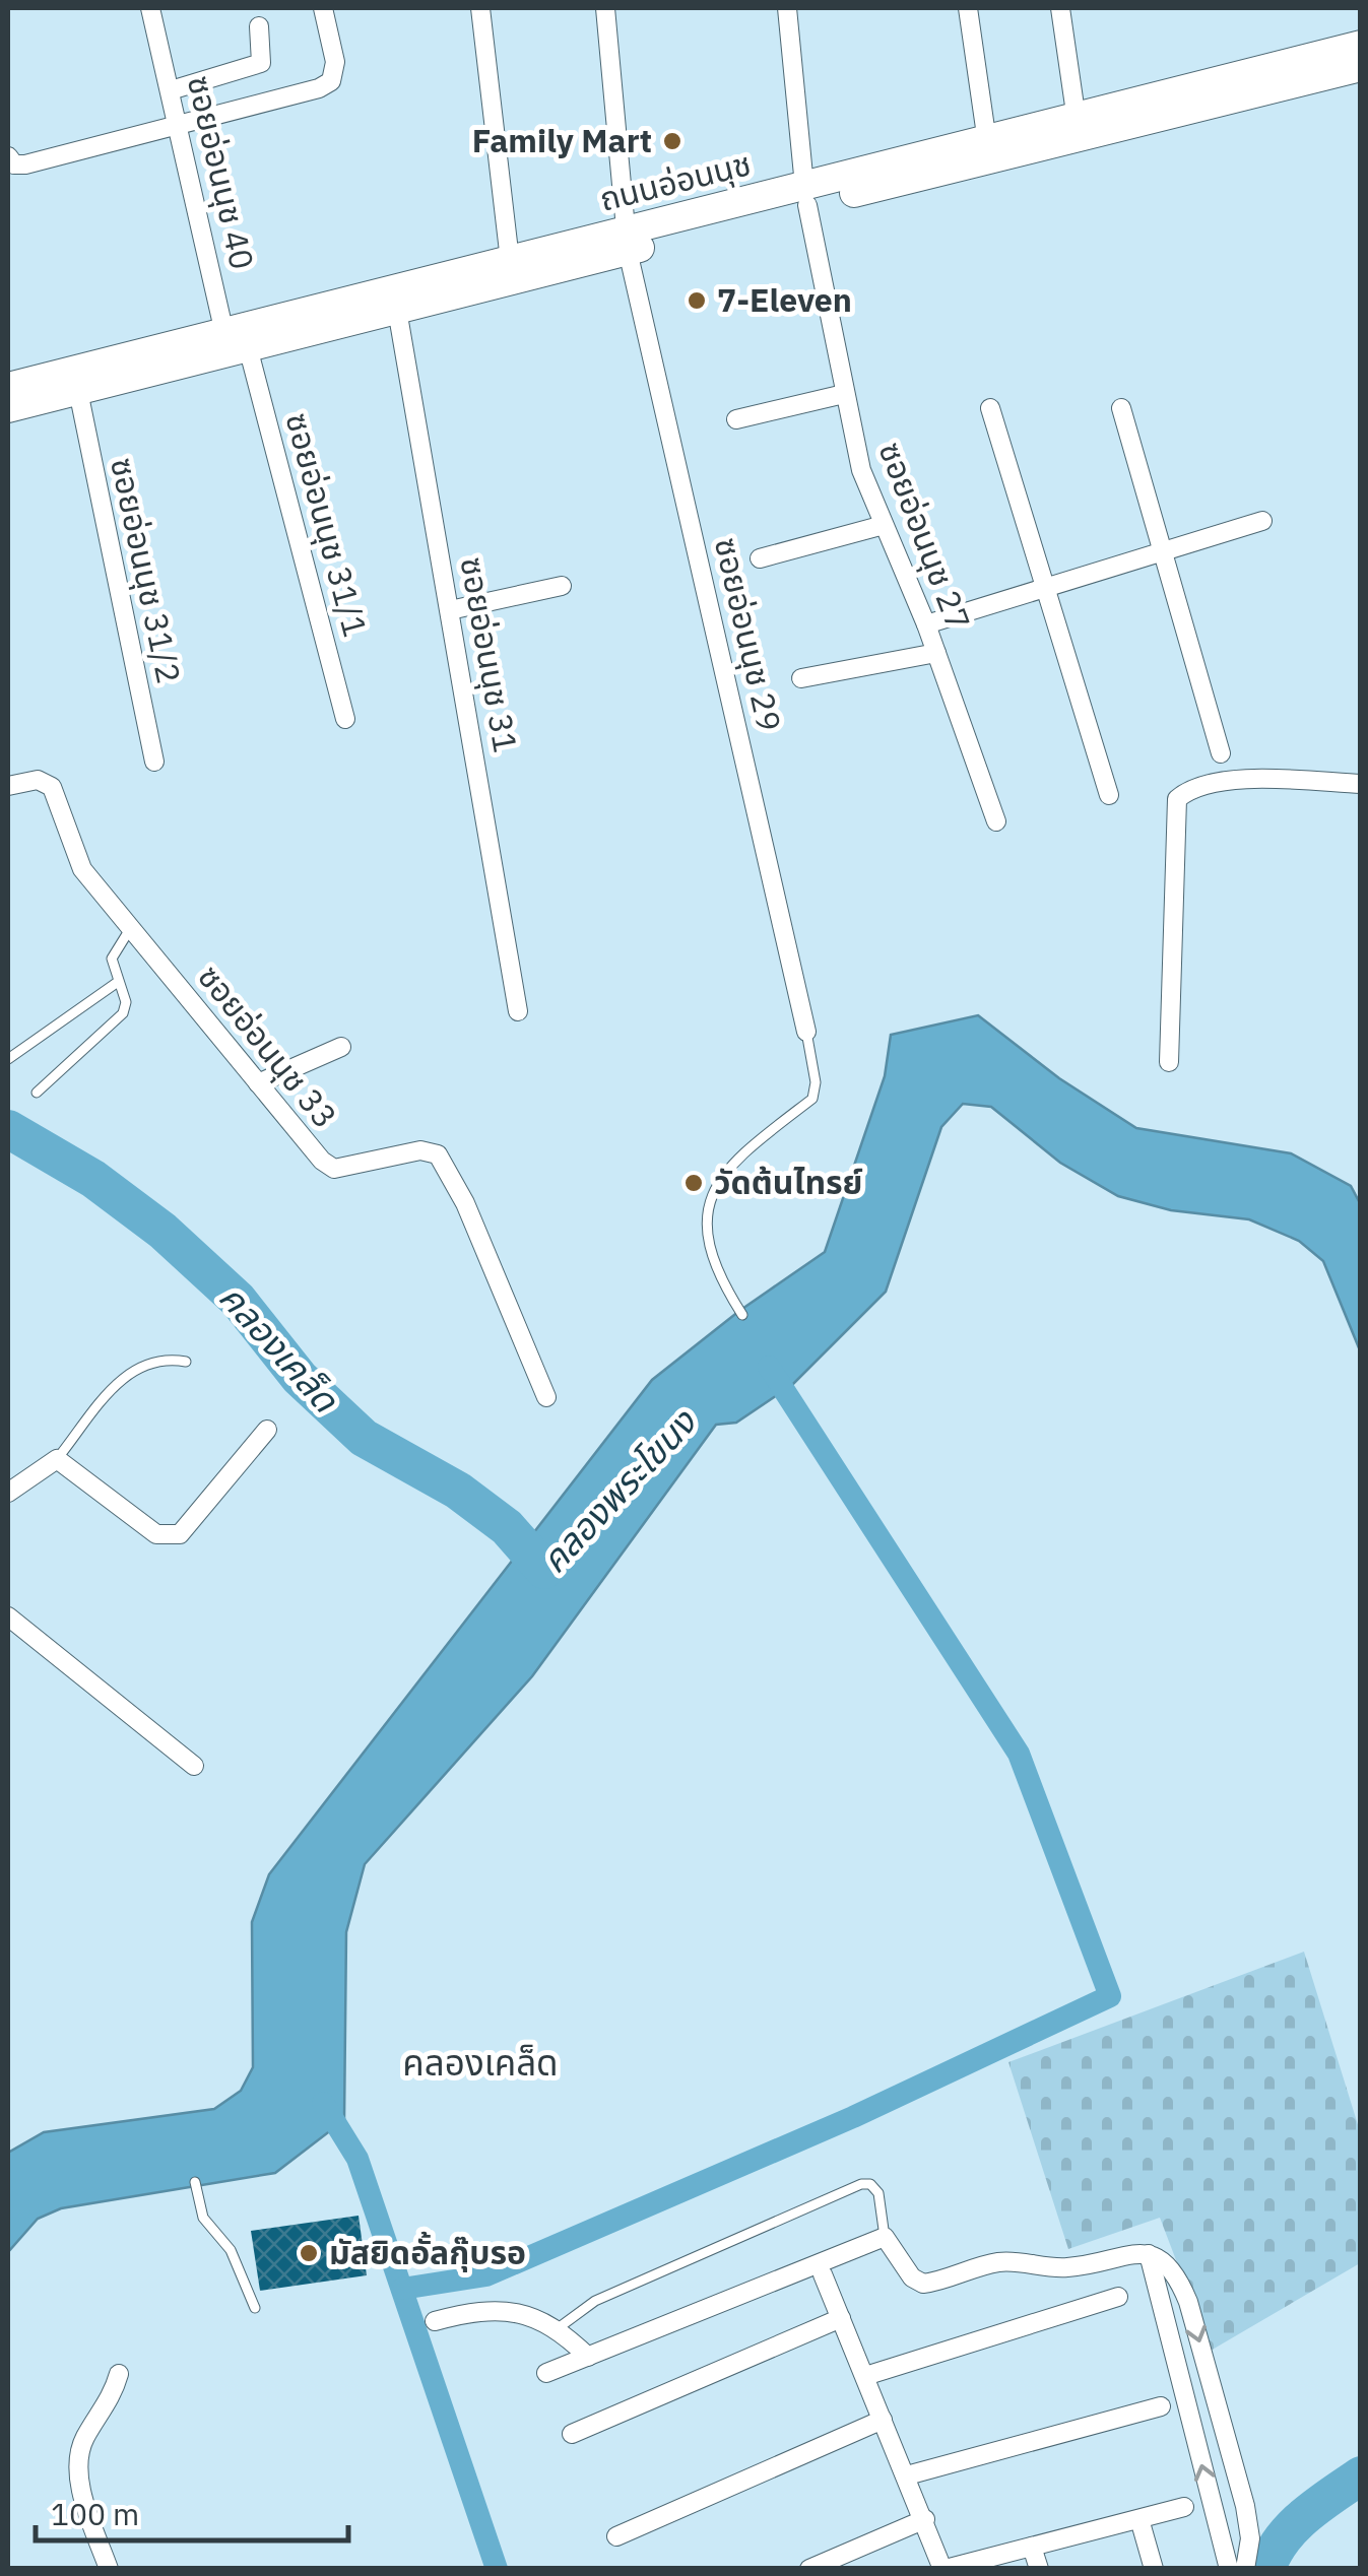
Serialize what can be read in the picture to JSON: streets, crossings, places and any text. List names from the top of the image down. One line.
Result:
{"streets":{"main road":["ถนนอ่อนนุช"],"street":["ซอยอ่อนนุช 40","ซอยอ่อนนุช 31/1","ซอยอ่อนนุช 27","ซอยอ่อนนุช 31/2","ซอยอ่อนนุช 29","ซอยอ่อนนุช 31","ซอยอ่อนนุช 33"]},"crossings":[["ซอยอ่อนนุช 40","ถนนอ่อนนุช"],["ซอยอ่อนนุช 40","ซอยอ่อนนุช 31/1"],["ถนนอ่อนนุช","ซอยอ่อนนุช 31/1"],["ถนนอ่อนนุช","ซอยอ่อนนุช 27"],["ถนนอ่อนนุช","ซอยอ่อนนุช 31/2"],["ถนนอ่อนนุช","ซอยอ่อนนุช 29"],["ถนนอ่อนนุช","ซอยอ่อนนุช 31"]],"districts":["คลองเคล็ด"],"water":["คลองเคล็ด","คลองพระโขนง"],"places":["Family Mart","7-Eleven","วัดต้นไทรย์","มัสยิดอั้ลกุ๊บรอ"],"scale_bar":"100 m"}
